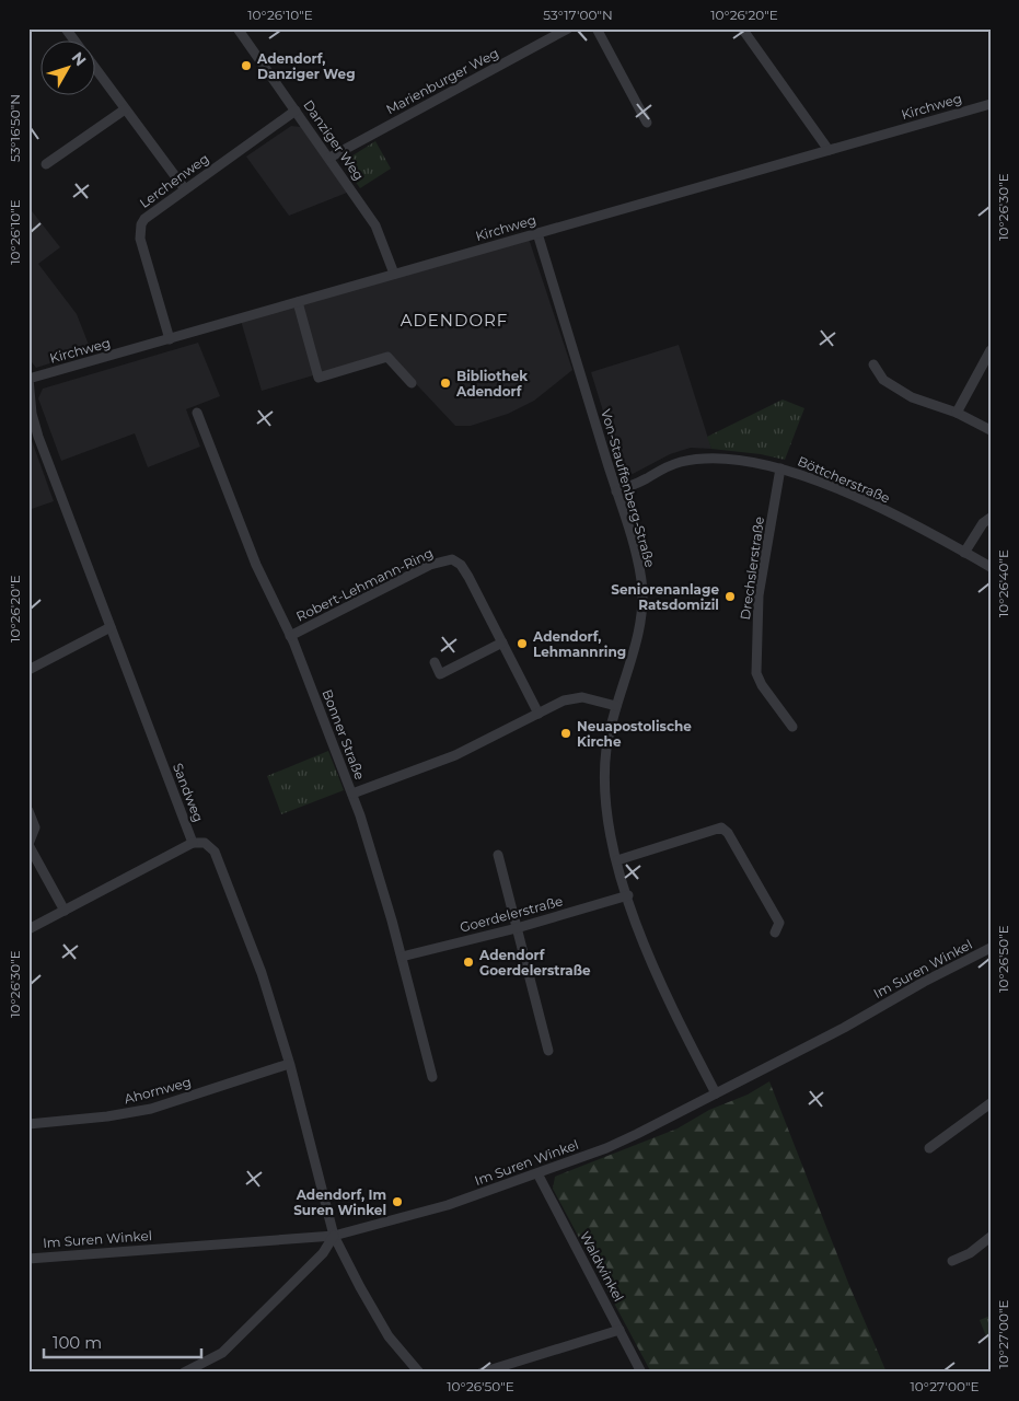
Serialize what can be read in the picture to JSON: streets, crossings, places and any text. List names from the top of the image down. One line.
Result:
{"streets":{"street":["Marienburger Weg","Kirchweg","Danziger Weg","Lerchenweg","Böttcherstraße","Von-Stauffenberg-Straße","Drechslerstraße","Robert-Lehmann-Ring","Bonner Straße","Sandweg","Goerdelerstraße","Im Suren Winkel","Ahornweg","Waldwinkel"]},"crossings":[["Marienburger Weg","Danziger Weg"],["Kirchweg","Danziger Weg"],["Kirchweg","Lerchenweg"],["Kirchweg","Von-Stauffenberg-Straße"],["Kirchweg","Sandweg"],["Danziger Weg","Lerchenweg"],["Böttcherstraße","Von-Stauffenberg-Straße"],["Böttcherstraße","Drechslerstraße"],["Von-Stauffenberg-Straße","Goerdelerstraße"],["Von-Stauffenberg-Straße","Im Suren Winkel"],["Robert-Lehmann-Ring","Bonner Straße"],["Bonner Straße","Goerdelerstraße"],["Sandweg","Im Suren Winkel"],["Sandweg","Ahornweg"],["Im Suren Winkel","Waldwinkel"]],"districts":["ADENDORF"],"places":["Adendorf, Danziger Weg","Bibliothek Adendorf","Seniorenanlage Ratsdomizil","Adendorf, Lehmannring","Neuapostolische Kirche","Adendorf Goerdelerstraße","Adendorf, Im Suren Winkel"],"scale_bar":"100 m","north":"top right","coordinates":["10°26'10\"E","53°17'00\"N","10°26'20\"E","53°16'50\"N","10°26'30\"E","10°26'40\"E","10°26'50\"E","10°27'00\"E"]}
